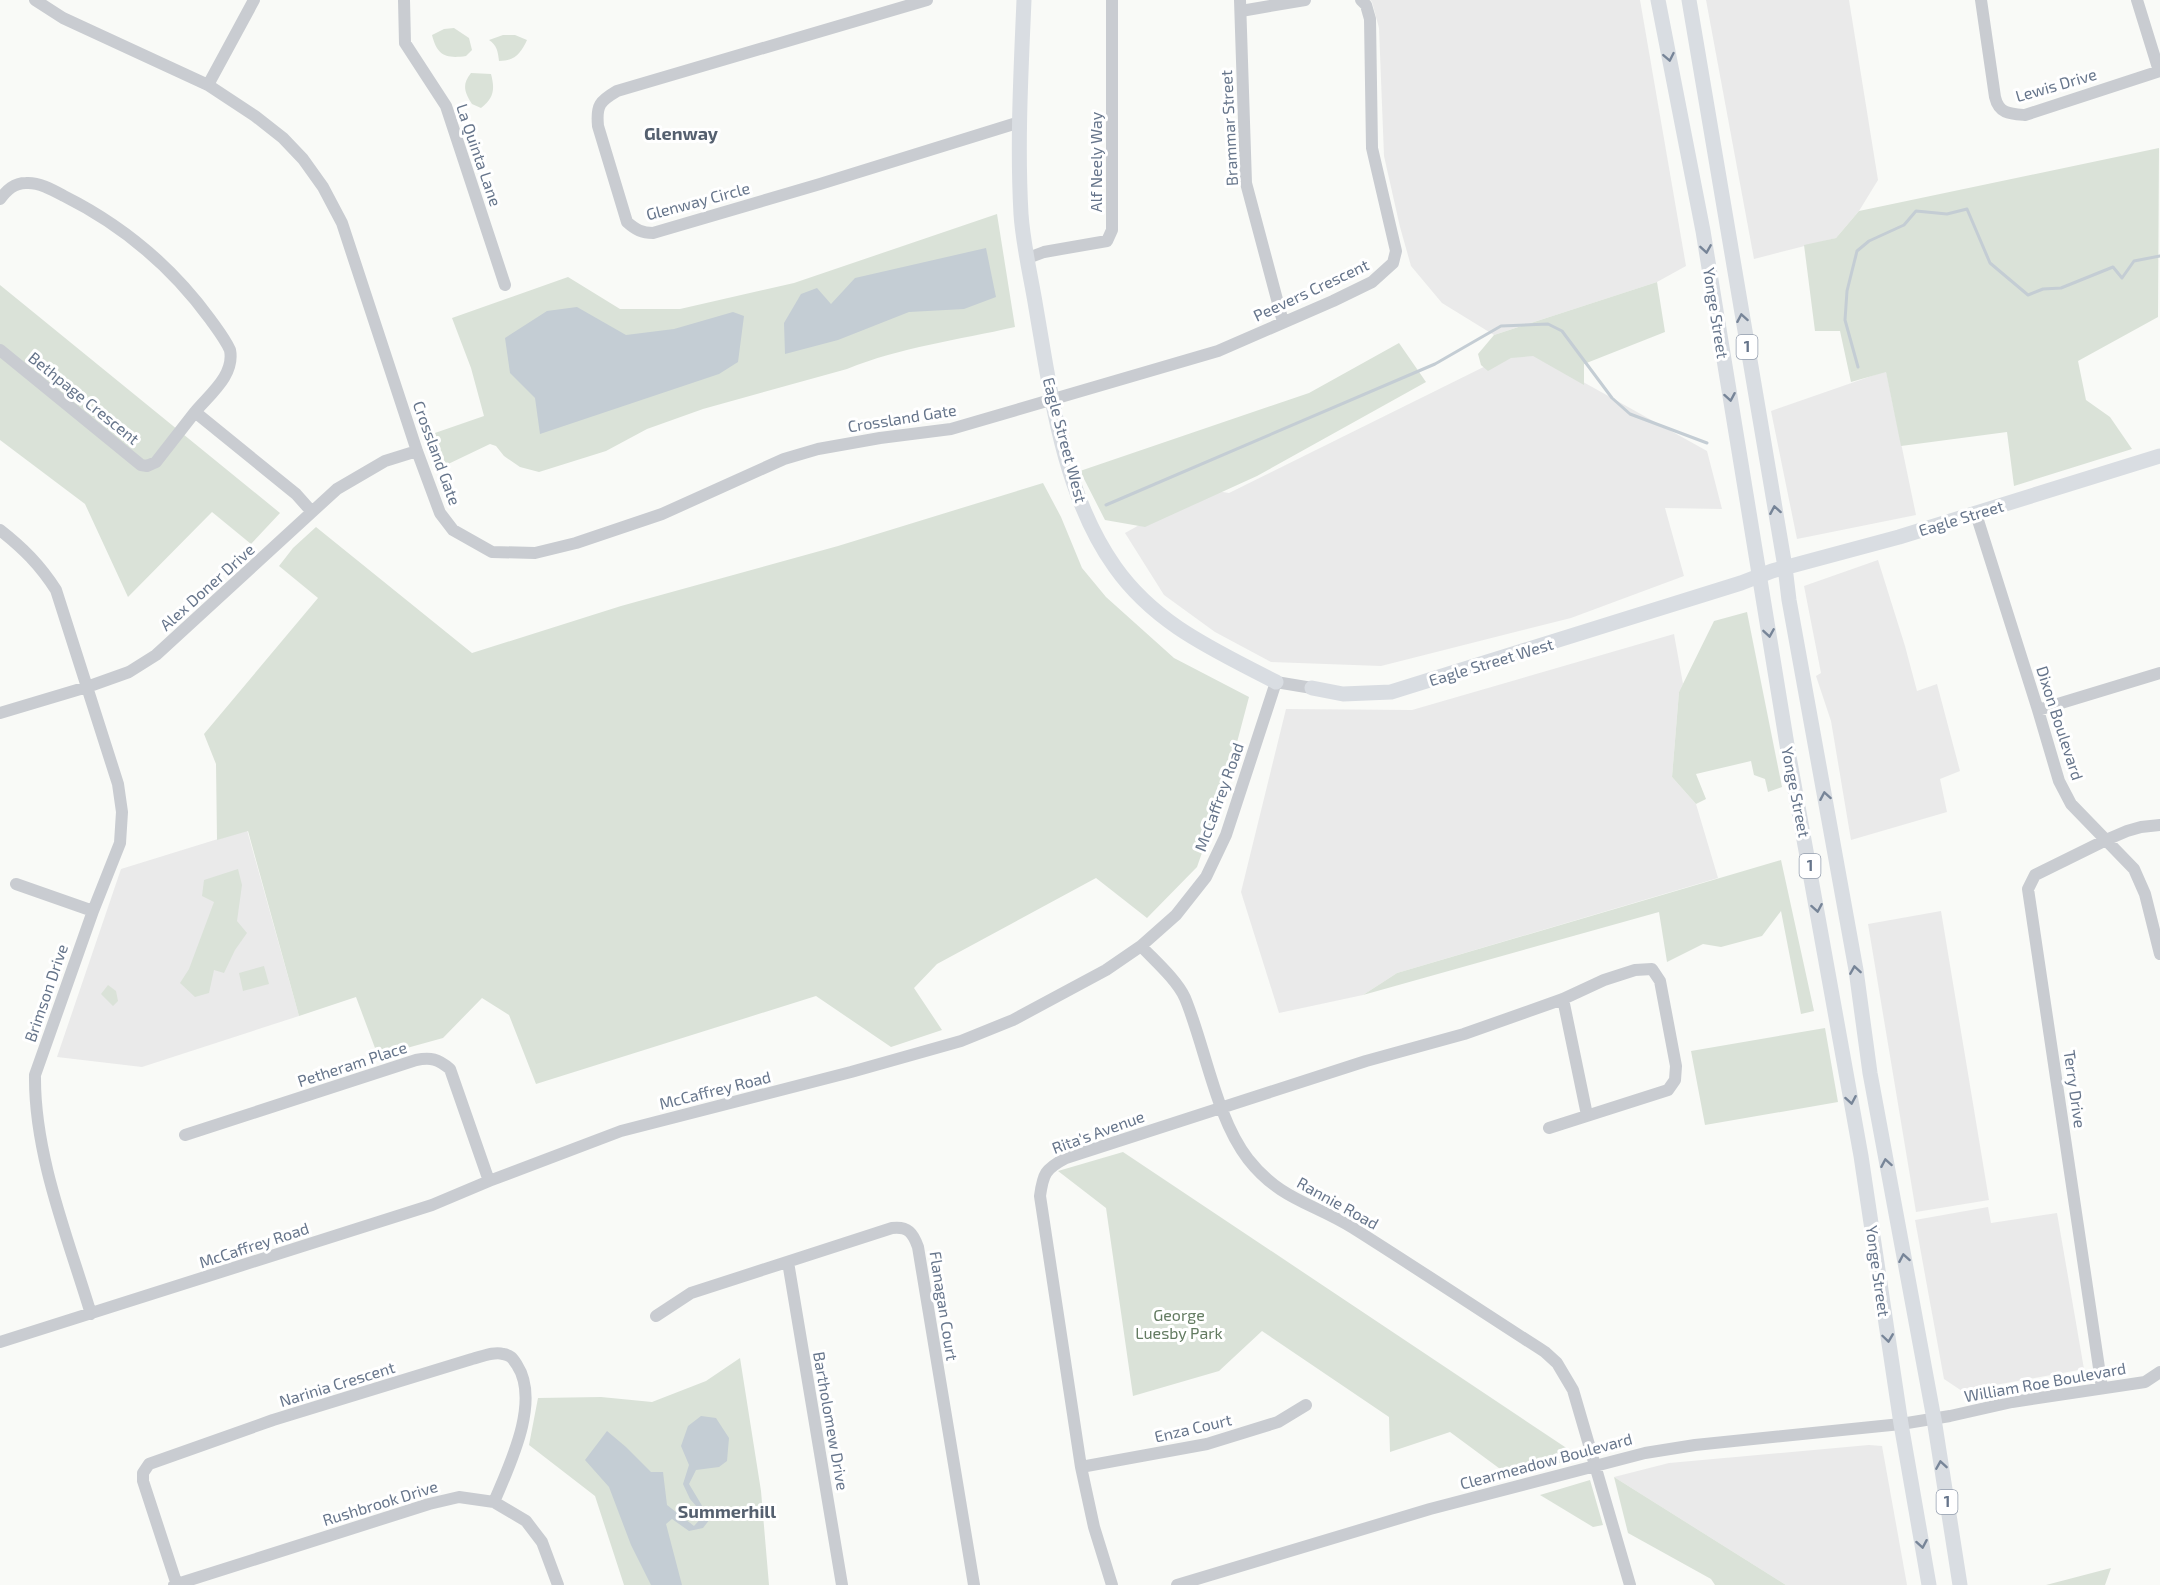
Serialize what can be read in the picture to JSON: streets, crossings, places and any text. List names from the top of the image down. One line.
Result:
{"streets":{"main road":["Yonge Street","1","Eagle Street West","Eagle Street"],"street":["Lewis Drive","Brammar Street","La Quinta Lane","Alf Neely Way","Glenway Circle","Peevers Crescent","Bethpage Crescent","Crossland Gate","Alex Doner Drive","Dixon Boulevard","McCaffrey Road","Brimson Drive","Petheram Place","Terry Drive","Rita's Avenue","Rannie Road","Flanagan Court","William Roe Boulevard","Narinia Crescent","Bartholomew Drive","Enza Court","Clearmeadow Boulevard","Rushbrook Drive"]},"crossings":[["Brammar Street","Peevers Crescent"],["Alf Neely Way","Eagle Street West"],["Glenway Circle","Eagle Street West"],["Peevers Crescent","Crossland Gate"],["Peevers Crescent","Eagle Street West"],["Yonge Street","Eagle Street West"],["Yonge Street","Eagle Street"],["Yonge Street","William Roe Boulevard"],["Yonge Street","Clearmeadow Boulevard"],["Crossland Gate","Eagle Street West"],["Crossland Gate","Alex Doner Drive"],["Eagle Street West","Eagle Street"],["Eagle Street West","McCaffrey Road"],["Eagle Street","Dixon Boulevard"],["Alex Doner Drive","Brimson Drive"],["Dixon Boulevard","Terry Drive"],["McCaffrey Road","Brimson Drive"],["McCaffrey Road","Petheram Place"],["McCaffrey Road","Rannie Road"],["Terry Drive","William Roe Boulevard"],["Rita's Avenue","Rannie Road"],["Rita's Avenue","Enza Court"],["Rannie Road","Clearmeadow Boulevard"],["Flanagan Court","Bartholomew Drive"],["William Roe Boulevard","Clearmeadow Boulevard"],["Narinia Crescent","Rushbrook Drive"]],"districts":["Glenway","Summerhill"],"parks":["George Luesby Park"]}
